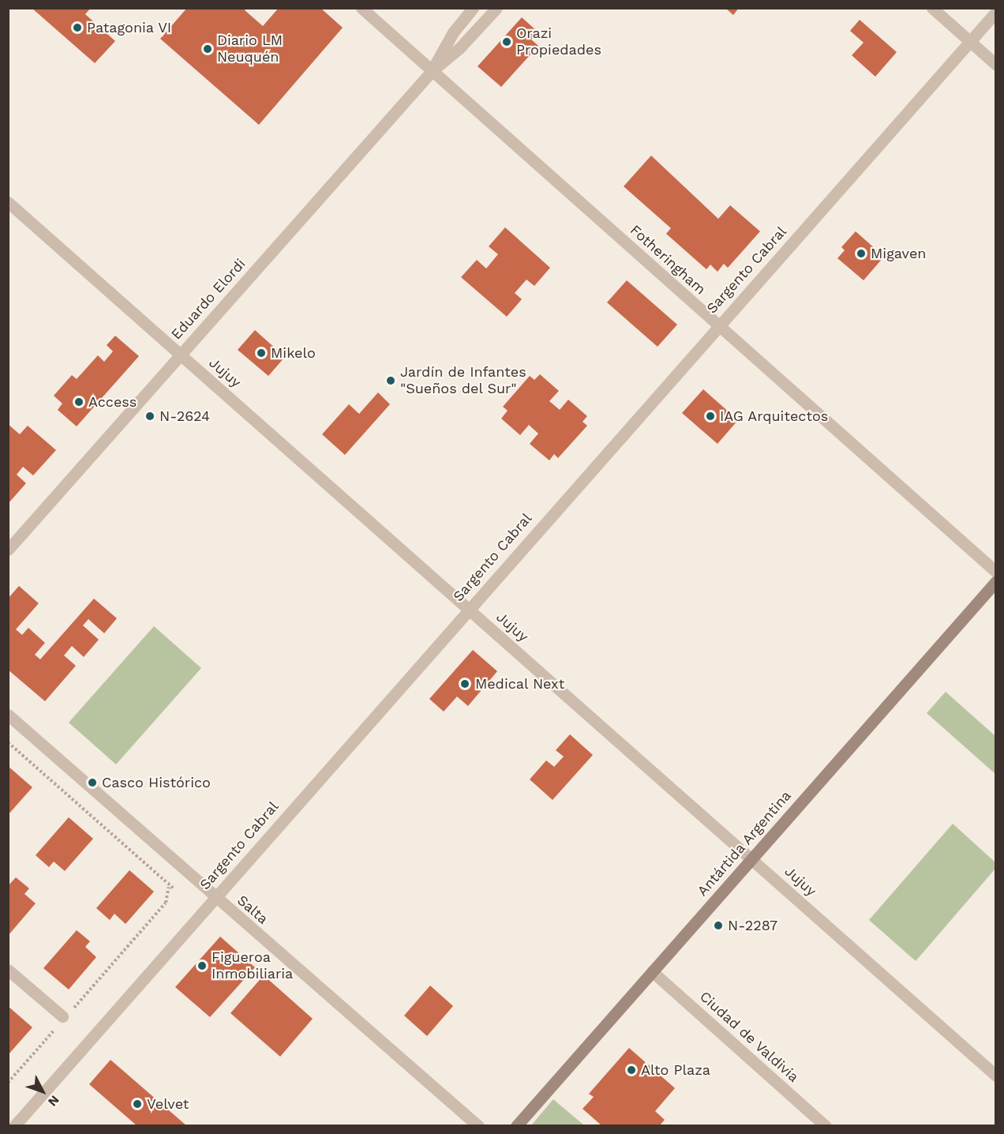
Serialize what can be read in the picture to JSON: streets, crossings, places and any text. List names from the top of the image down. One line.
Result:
{"streets":{"main road":["Antártida Argentina"],"street":["Fotheringham","Sargento Cabral","Eduardo Elordi","Jujuy","Salta","Ciudad de Valdivia"]},"crossings":[["Fotheringham","Sargento Cabral"],["Fotheringham","Eduardo Elordi"],["Sargento Cabral","Jujuy"],["Sargento Cabral","Salta"],["Eduardo Elordi","Jujuy"],["Jujuy","Antártida Argentina"],["Antártida Argentina","Ciudad de Valdivia"]],"places":["Patagonia VI","Orazi Propiedades","Diario LM Neuquén","Migaven","Mikelo","Jardín de Infantes \"Sueños del Sur\"","Access","N-2624","IAG Arquitectos","Medical Next","Casco Histórico","N-2287","Figueroa Inmobiliaria","Alto Plaza","Velvet"],"north":"bottom right"}
